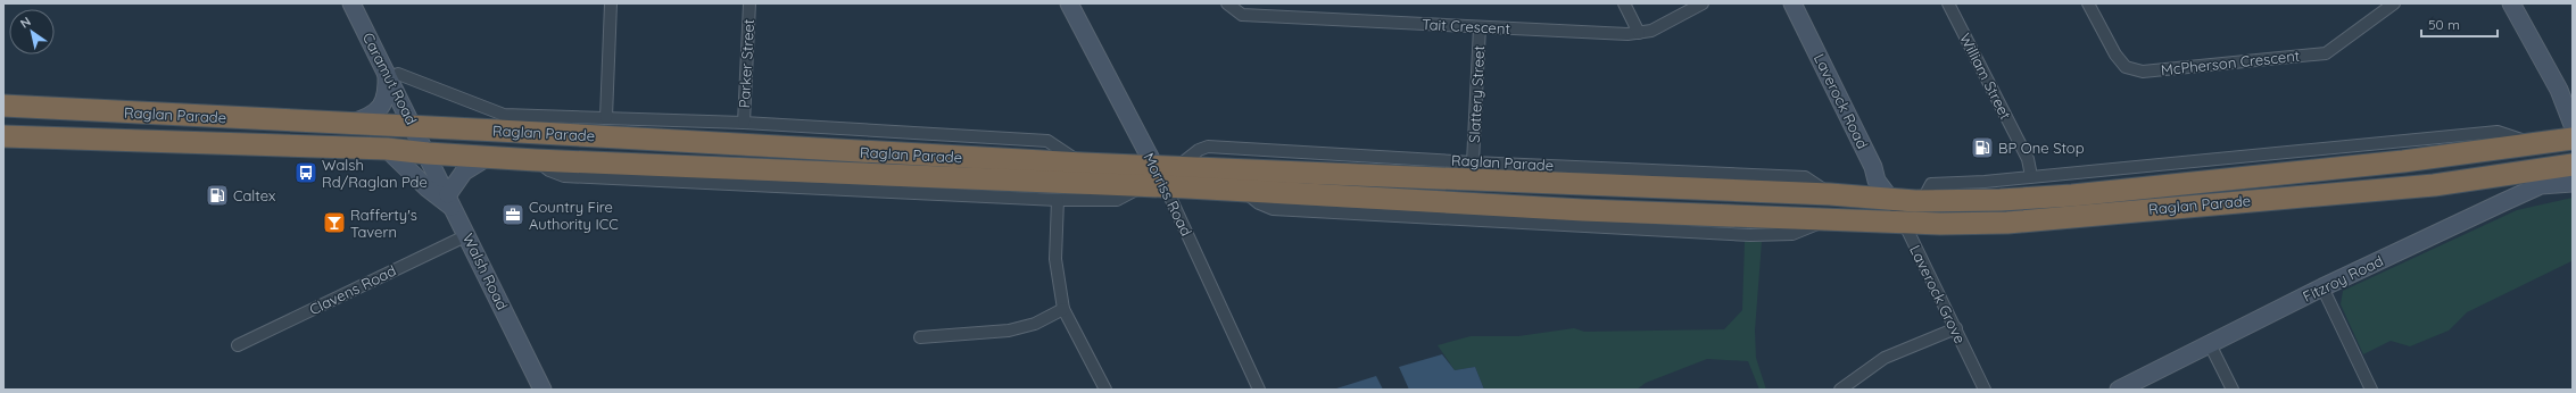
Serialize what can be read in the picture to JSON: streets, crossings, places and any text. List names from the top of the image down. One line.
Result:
{"streets":{"highway":["Raglan Parade"],"street":["Tait Crescent","McPherson Crescent","Parker Street","William Street","Caramut Road","Slattery Street","Laverock Road","Morriss Road","Walsh Road","Fitzroy Road","Clavens Road","Laverock Grove"]},"crossings":[["Tait Crescent","Slattery Street"],["Parker Street","Raglan Parade"],["Caramut Road","Raglan Parade"],["Caramut Road","Walsh Road"],["Slattery Street","Raglan Parade"],["Laverock Road","Raglan Parade"],["Laverock Road","Laverock Grove"],["Raglan Parade","Morriss Road"],["Raglan Parade","Walsh Road"],["Raglan Parade","Laverock Grove"],["Walsh Road","Clavens Road"]],"places":{"fuel station":["BP One Stop","Caltex"],"bus stop":["Walsh Rd/Raglan Pde"],"office":["Country Fire Authority ICC"],"bar":["Rafferty's Tavern"]},"scale_bar":"50 m","north":"top left"}
